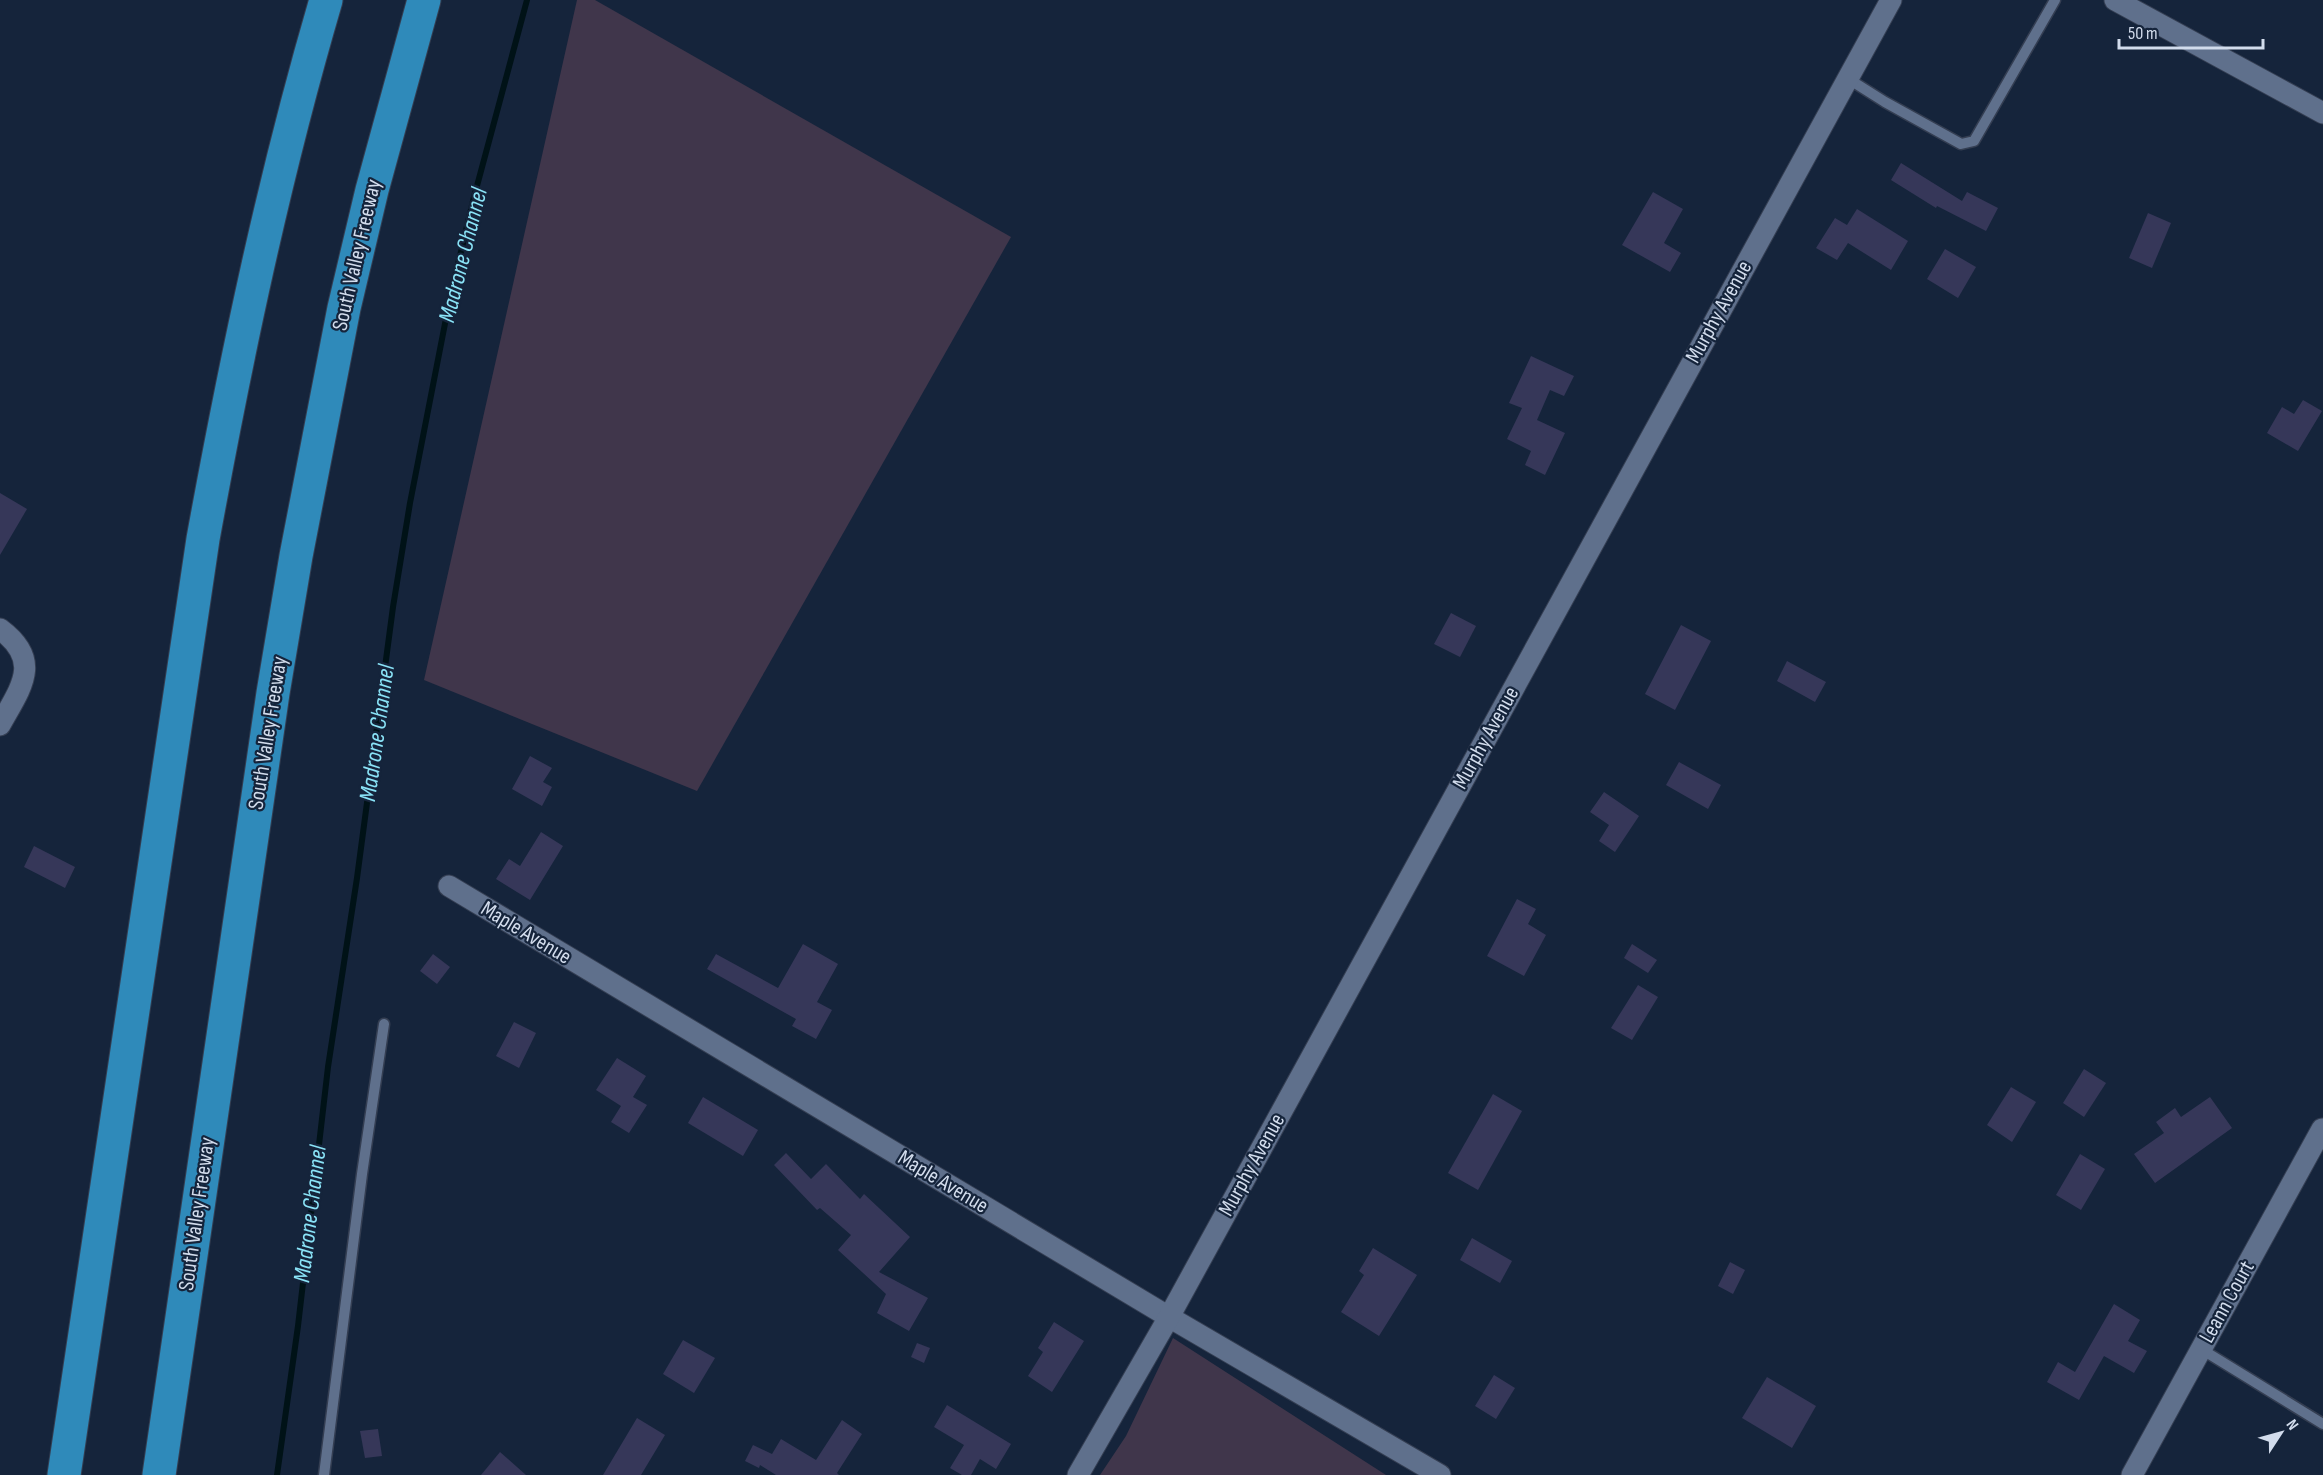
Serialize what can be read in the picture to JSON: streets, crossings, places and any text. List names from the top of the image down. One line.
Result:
{"streets":{"highway":["South Valley Freeway"],"street":["Murphy Avenue","Maple Avenue","Leann Court"]},"crossings":[["Murphy Avenue","Maple Avenue"]],"water":["Madrone Channel"],"scale_bar":"50 m","north":"top right"}
